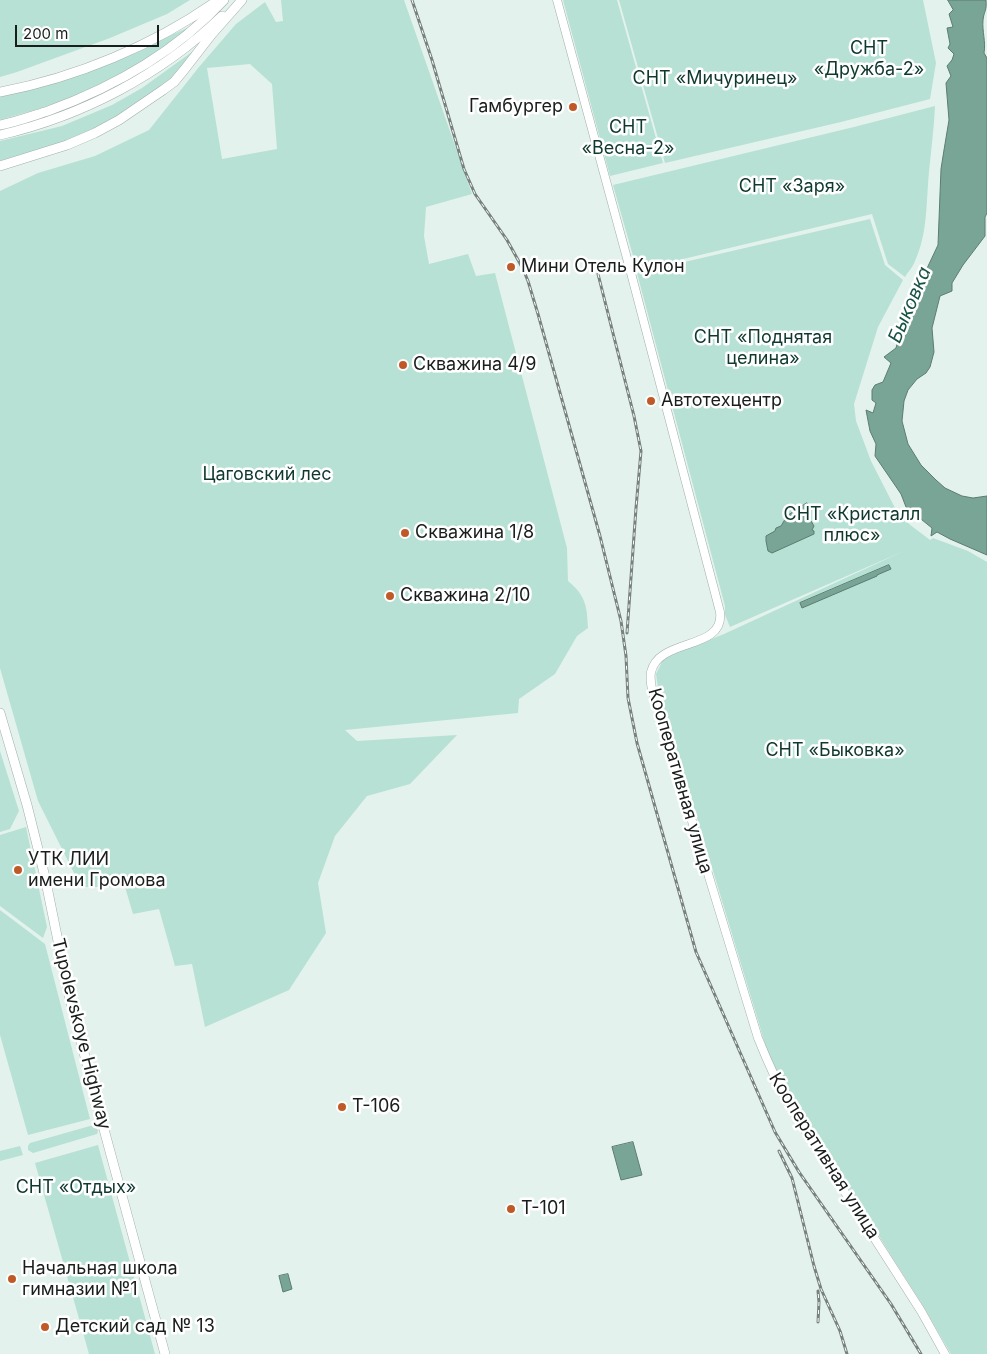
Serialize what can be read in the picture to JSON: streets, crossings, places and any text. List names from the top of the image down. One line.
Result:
{"streets":{"main road":["Кооперативная улица","Tupolevskoye Highway"]},"water":["Быковка"],"parks":["СНТ «Дружба-2»","СНТ «Мичуринец»","СНТ «Весна-2»","СНТ «Заря»","СНТ «Поднятая целина»","Цаговский лес","СНТ «Кристалл плюс»","СНТ «Быковка»","СНТ «Отдых»"],"places":["Гамбургер","Мини Отель Кулон","Скважина 4/9","Автотехцентр","Скважина 1/8","Скважина 2/10","УТК ЛИИ имени Громова","Т-106","Т-101","Начальная школа гимназии №1","Детский сад № 13"],"scale_bar":"200 m"}
